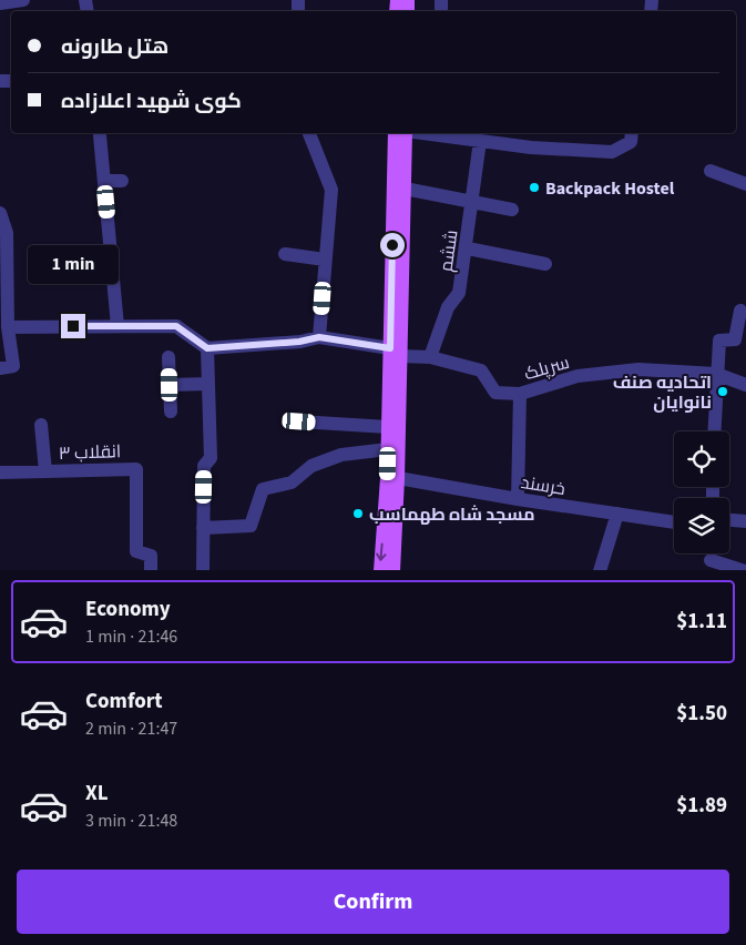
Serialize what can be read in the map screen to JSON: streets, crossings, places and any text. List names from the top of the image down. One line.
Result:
{"streets":{"street":["ششم","سرپلک","انقلاب ۳","خرسند"]},"crossings":[["ششم","سرپلک"]],"places":["Backpack Hostel","اتحادیه صنف نانوایان","مسجد شاه طهماسب"],"page":{"banner":["هتل طارونه","کوی شهید اعلازاده"],"bubble":"1 min","list":[{"name":"Economy","note":"1 min · 21:46","value":"$1.11"},{"name":"Comfort","note":"2 min · 21:47","value":"$1.50"},{"name":"XL","note":"3 min · 21:48","value":"$1.89"}],"buttons":"Confirm"}}
